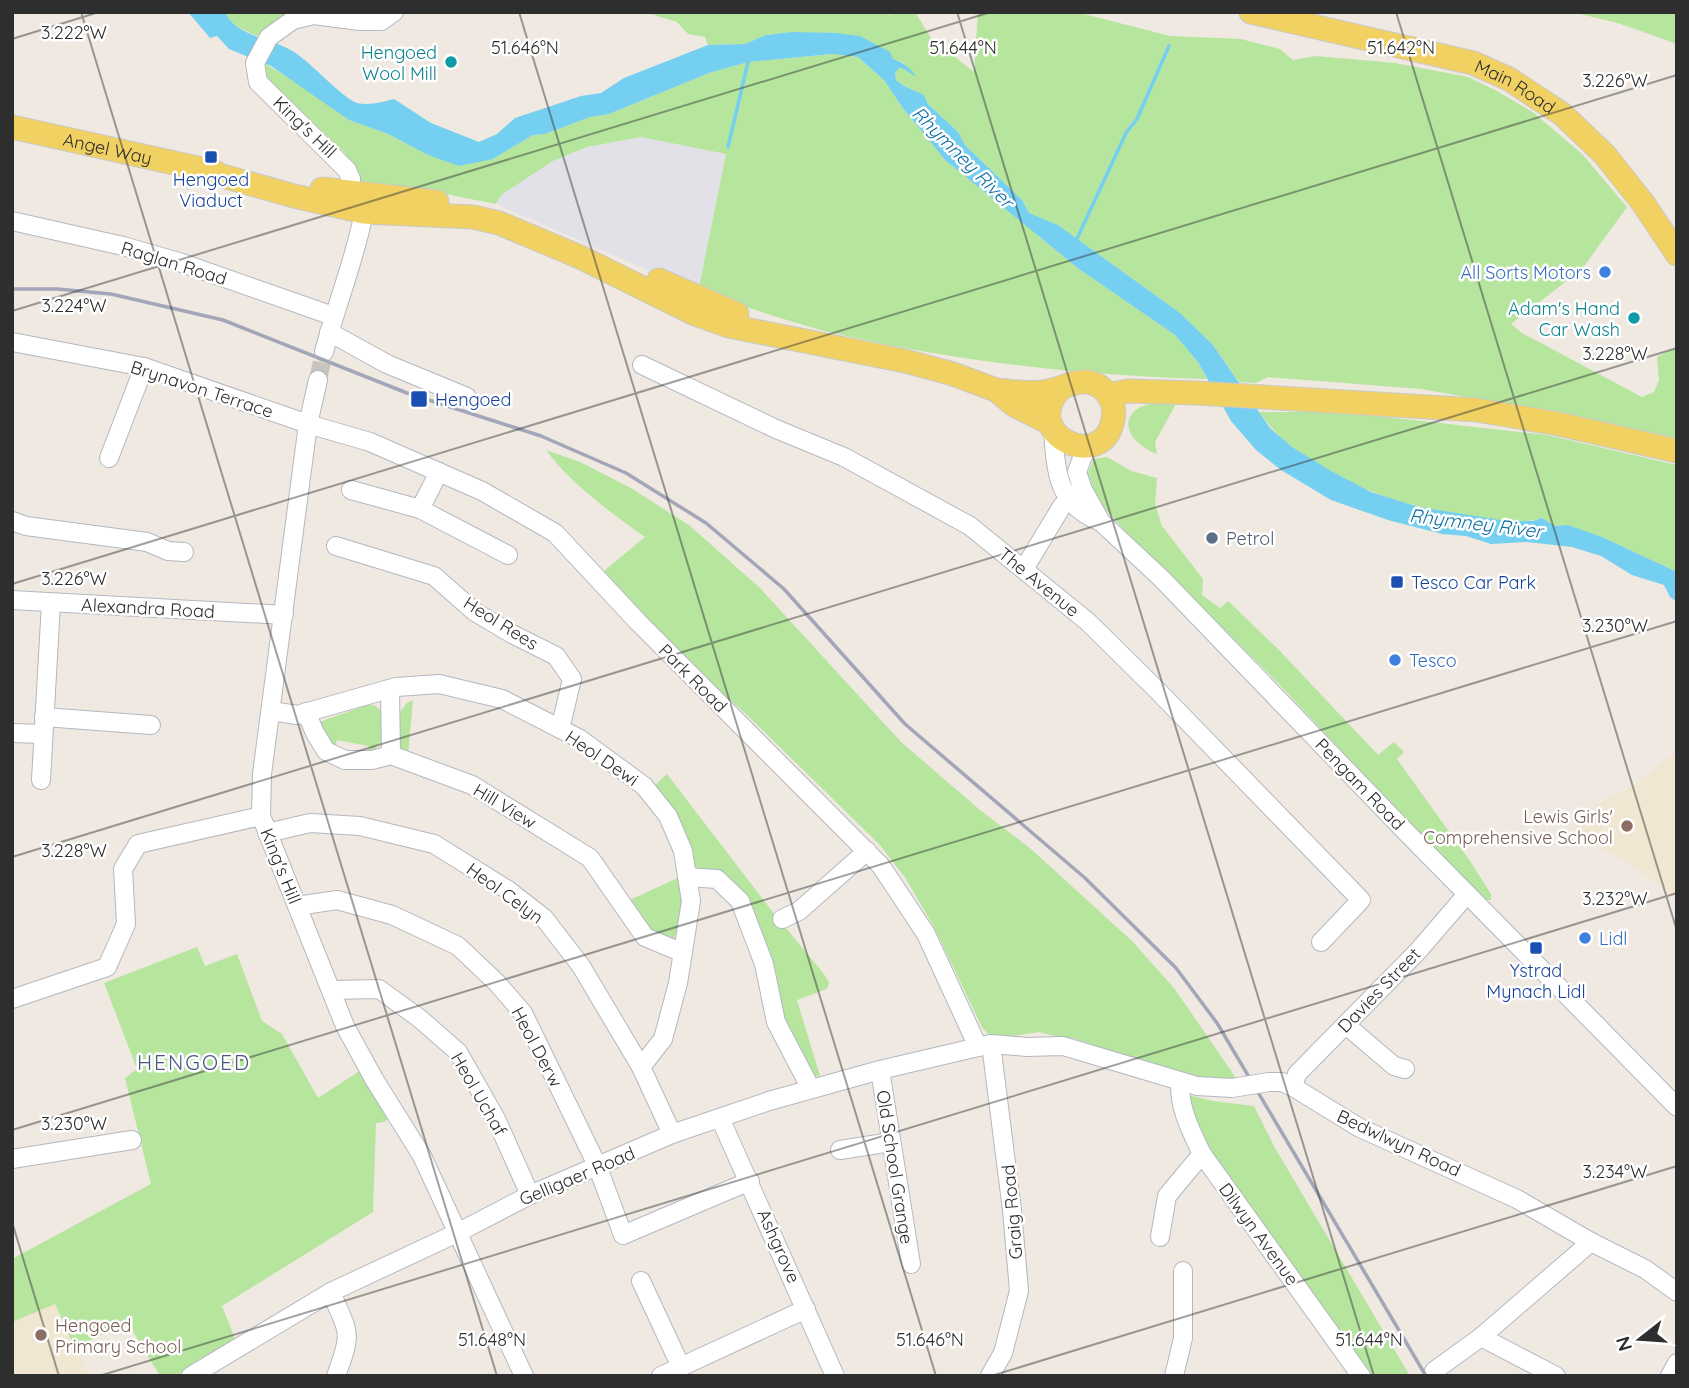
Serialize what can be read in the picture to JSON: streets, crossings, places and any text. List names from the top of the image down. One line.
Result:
{"streets":{"main road":["Main Road","Angel Way"],"street":["King's Hill","Raglan Road","Brynavon Terrace","The Avenue","Alexandra Road","Heol Rees","Park Road","Heol Dewi","Pengam Road","Hill View","Heol Celyn","Davies Street","Heol Derw","Heol Uchaf","Bedwlwyn Road","Old School Grange","Gelligaer Road","Graig Road","Dilwyn Avenue","Ashgrove"]},"crossings":[["King's Hill","Brynavon Terrace"],["King's Hill","Alexandra Road"],["King's Hill","Park Road"],["King's Hill","Heol Dewi"],["King's Hill","Heol Celyn"],["King's Hill","Heol Derw"],["King's Hill","Heol Uchaf"],["King's Hill","Gelligaer Road"],["Brynavon Terrace","Park Road"],["Heol Rees","Heol Dewi"],["Park Road","Bedwlwyn Road"],["Park Road","Gelligaer Road"],["Park Road","Graig Road"],["Heol Dewi","Hill View"],["Heol Dewi","Heol Celyn"],["Pengam Road","Davies Street"],["Heol Celyn","Gelligaer Road"],["Davies Street","Bedwlwyn Road"],["Heol Derw","Gelligaer Road"],["Heol Derw","Ashgrove"],["Heol Uchaf","Gelligaer Road"],["Bedwlwyn Road","Gelligaer Road"],["Bedwlwyn Road","Graig Road"],["Bedwlwyn Road","Dilwyn Avenue"],["Old School Grange","Gelligaer Road"],["Gelligaer Road","Graig Road"],["Gelligaer Road","Ashgrove"]],"districts":["HENGOED"],"water":["Rhymney River"],"places":{"other":["Hengoed Wool Mill","All Sorts Motors","Adam's Hand Car Wash","Petrol","Tesco","Lewis Girls' Comprehensive School","Lidl","Hengoed Primary School"],"transit":["Hengoed Viaduct","Hengoed","Tesco Car Park","Ystrad Mynach Lidl"]},"north":"left","coordinates":["3.222°W","51.642°N","51.646°N","51.644°N","3.226°W","3.224°W","3.228°W","3.230°W","3.232°W","3.234°W","51.648°N"]}
